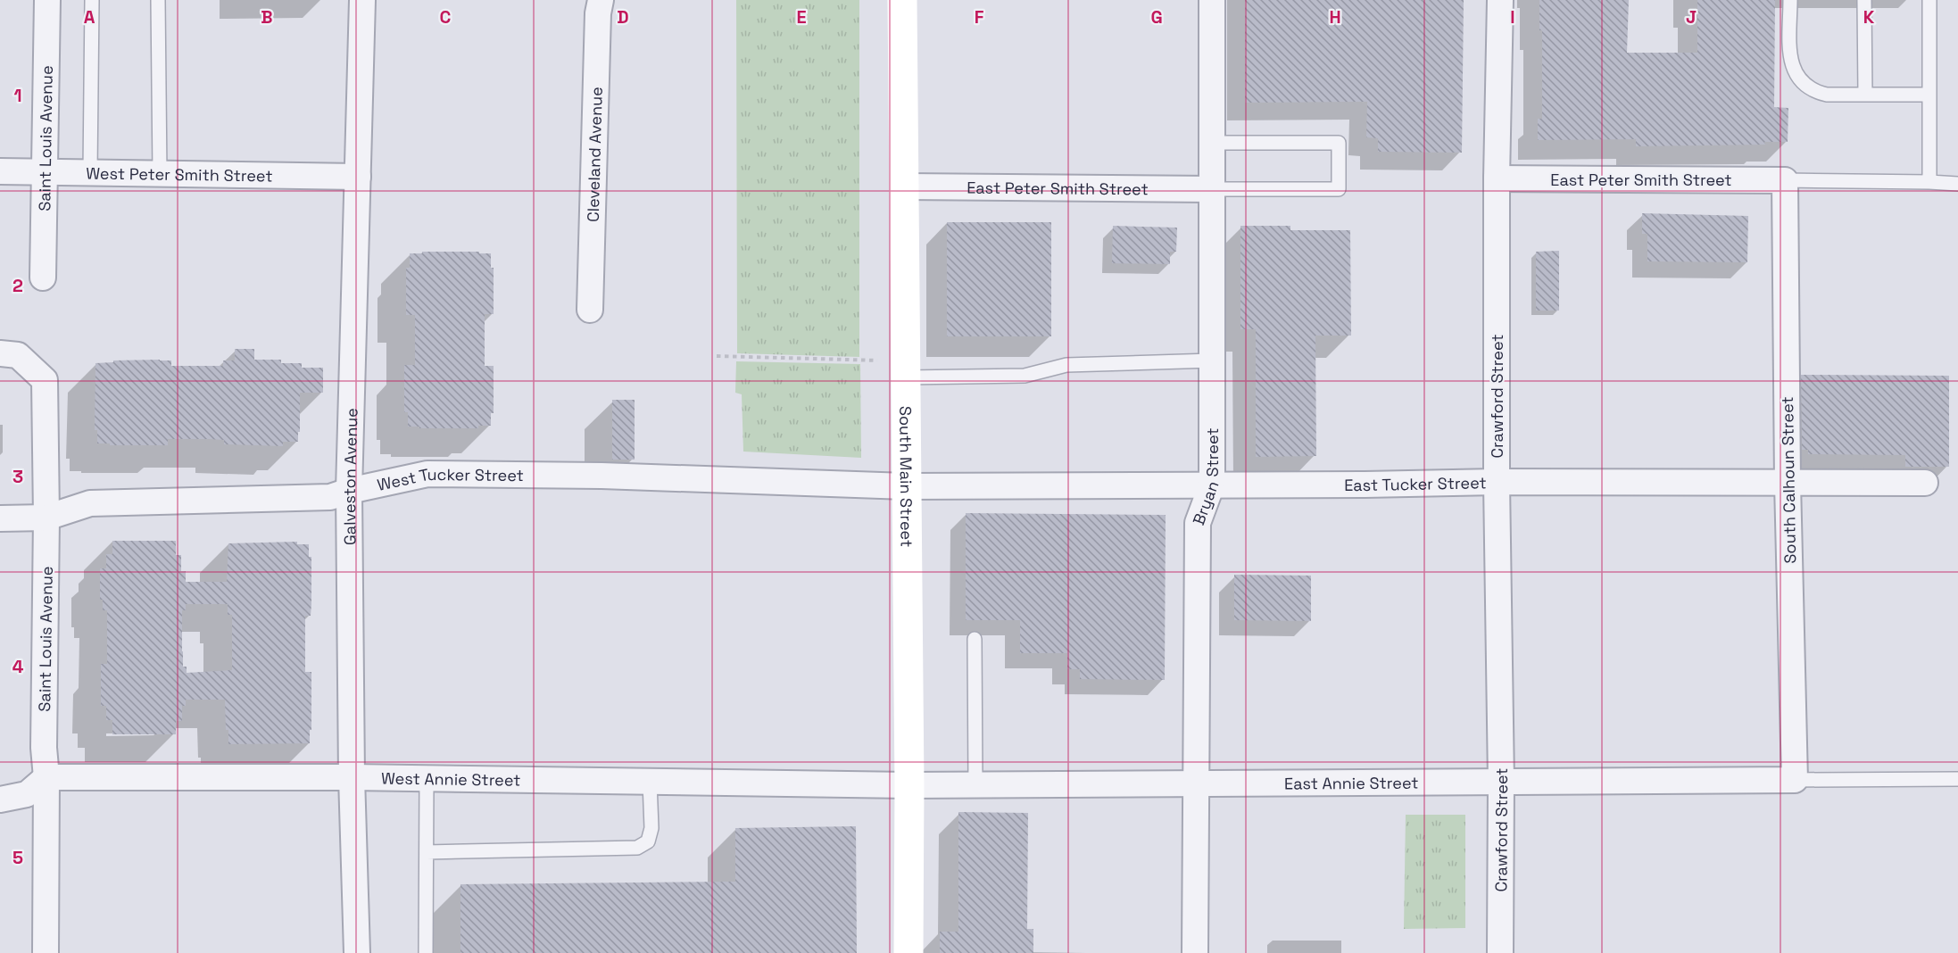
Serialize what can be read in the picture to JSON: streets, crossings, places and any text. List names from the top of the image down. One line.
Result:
{"streets":{"street":["Saint Louis Avenue","Cleveland Avenue","West Peter Smith Street","East Peter Smith Street","Crawford Street","Galveston Avenue","South Main Street","Bryan Street","South Calhoun Street","West Tucker Street","East Tucker Street","West Annie Street","East Annie Street"]},"crossings":[["Saint Louis Avenue","West Peter Smith Street"],["Saint Louis Avenue","West Tucker Street"],["Saint Louis Avenue","West Annie Street"],["West Peter Smith Street","Galveston Avenue"],["East Peter Smith Street","Crawford Street"],["East Peter Smith Street","South Main Street"],["East Peter Smith Street","Bryan Street"],["East Peter Smith Street","South Calhoun Street"],["Crawford Street","East Tucker Street"],["Crawford Street","East Annie Street"],["Galveston Avenue","West Tucker Street"],["Galveston Avenue","West Annie Street"],["South Main Street","West Tucker Street"],["South Main Street","East Tucker Street"],["South Main Street","West Annie Street"],["South Main Street","East Annie Street"],["Bryan Street","East Tucker Street"],["Bryan Street","East Annie Street"],["South Calhoun Street","East Tucker Street"],["South Calhoun Street","East Annie Street"],["West Tucker Street","East Tucker Street"],["West Annie Street","East Annie Street"]],"grid":{"columns":["A","B","C","D","E","F","G","H","I","J","K"],"rows":["1","2","3","4","5"]}}
